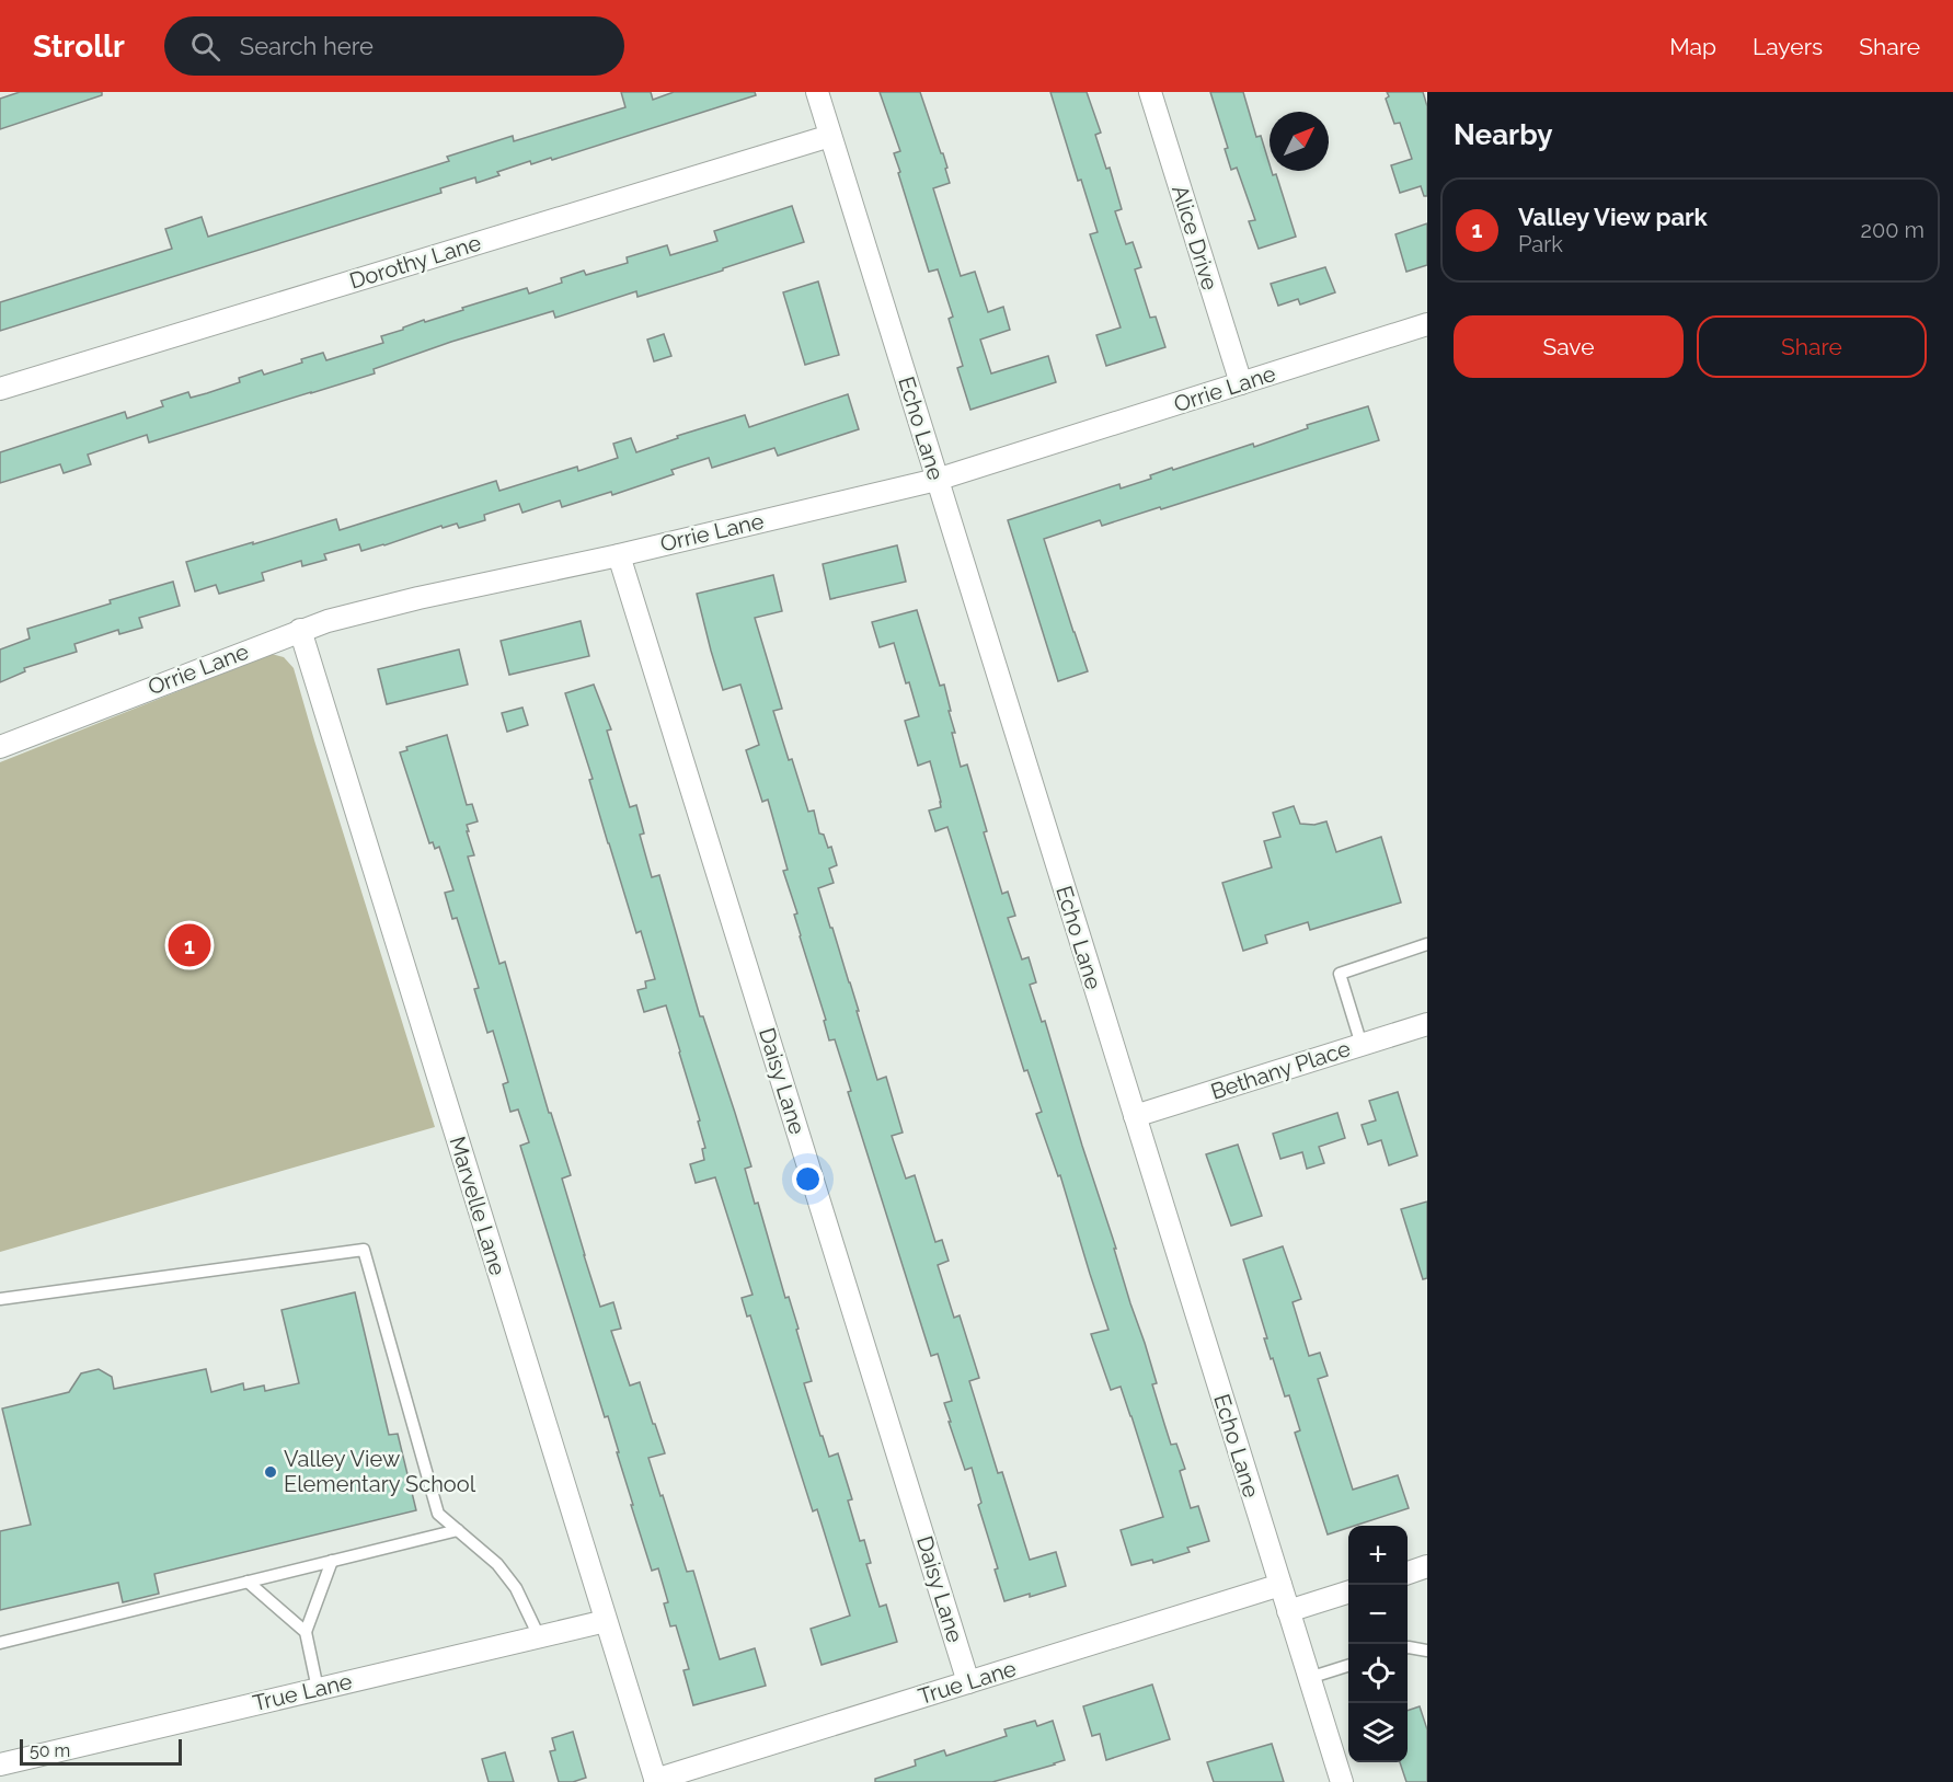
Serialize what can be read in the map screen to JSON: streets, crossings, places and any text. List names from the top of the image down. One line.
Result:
{"streets":{"street":["Alice Drive","Dorothy Lane","Orrie Lane","Echo Lane","Bethany Place","Daisy Lane","Marvelle Lane","True Lane"]},"crossings":[["Alice Drive","Orrie Lane"],["Dorothy Lane","Echo Lane"],["Orrie Lane","Echo Lane"],["Orrie Lane","Daisy Lane"],["Orrie Lane","Marvelle Lane"],["Echo Lane","Bethany Place"],["Echo Lane","True Lane"],["Daisy Lane","True Lane"],["Marvelle Lane","True Lane"]],"places":["Valley View Elementary School"],"scale_bar":"50 m","north":"top right","page":{"header":"Strollr","search":"Search here","nav":["Map","Layers","Share"],"heading":"Nearby","list":[{"mark":"1","name":"Valley View park","note":"Park","value":"200 m"}],"buttons":["Save","Share"],"pins":"1","map_buttons":["+","−"],"scale":"50 m"}}
